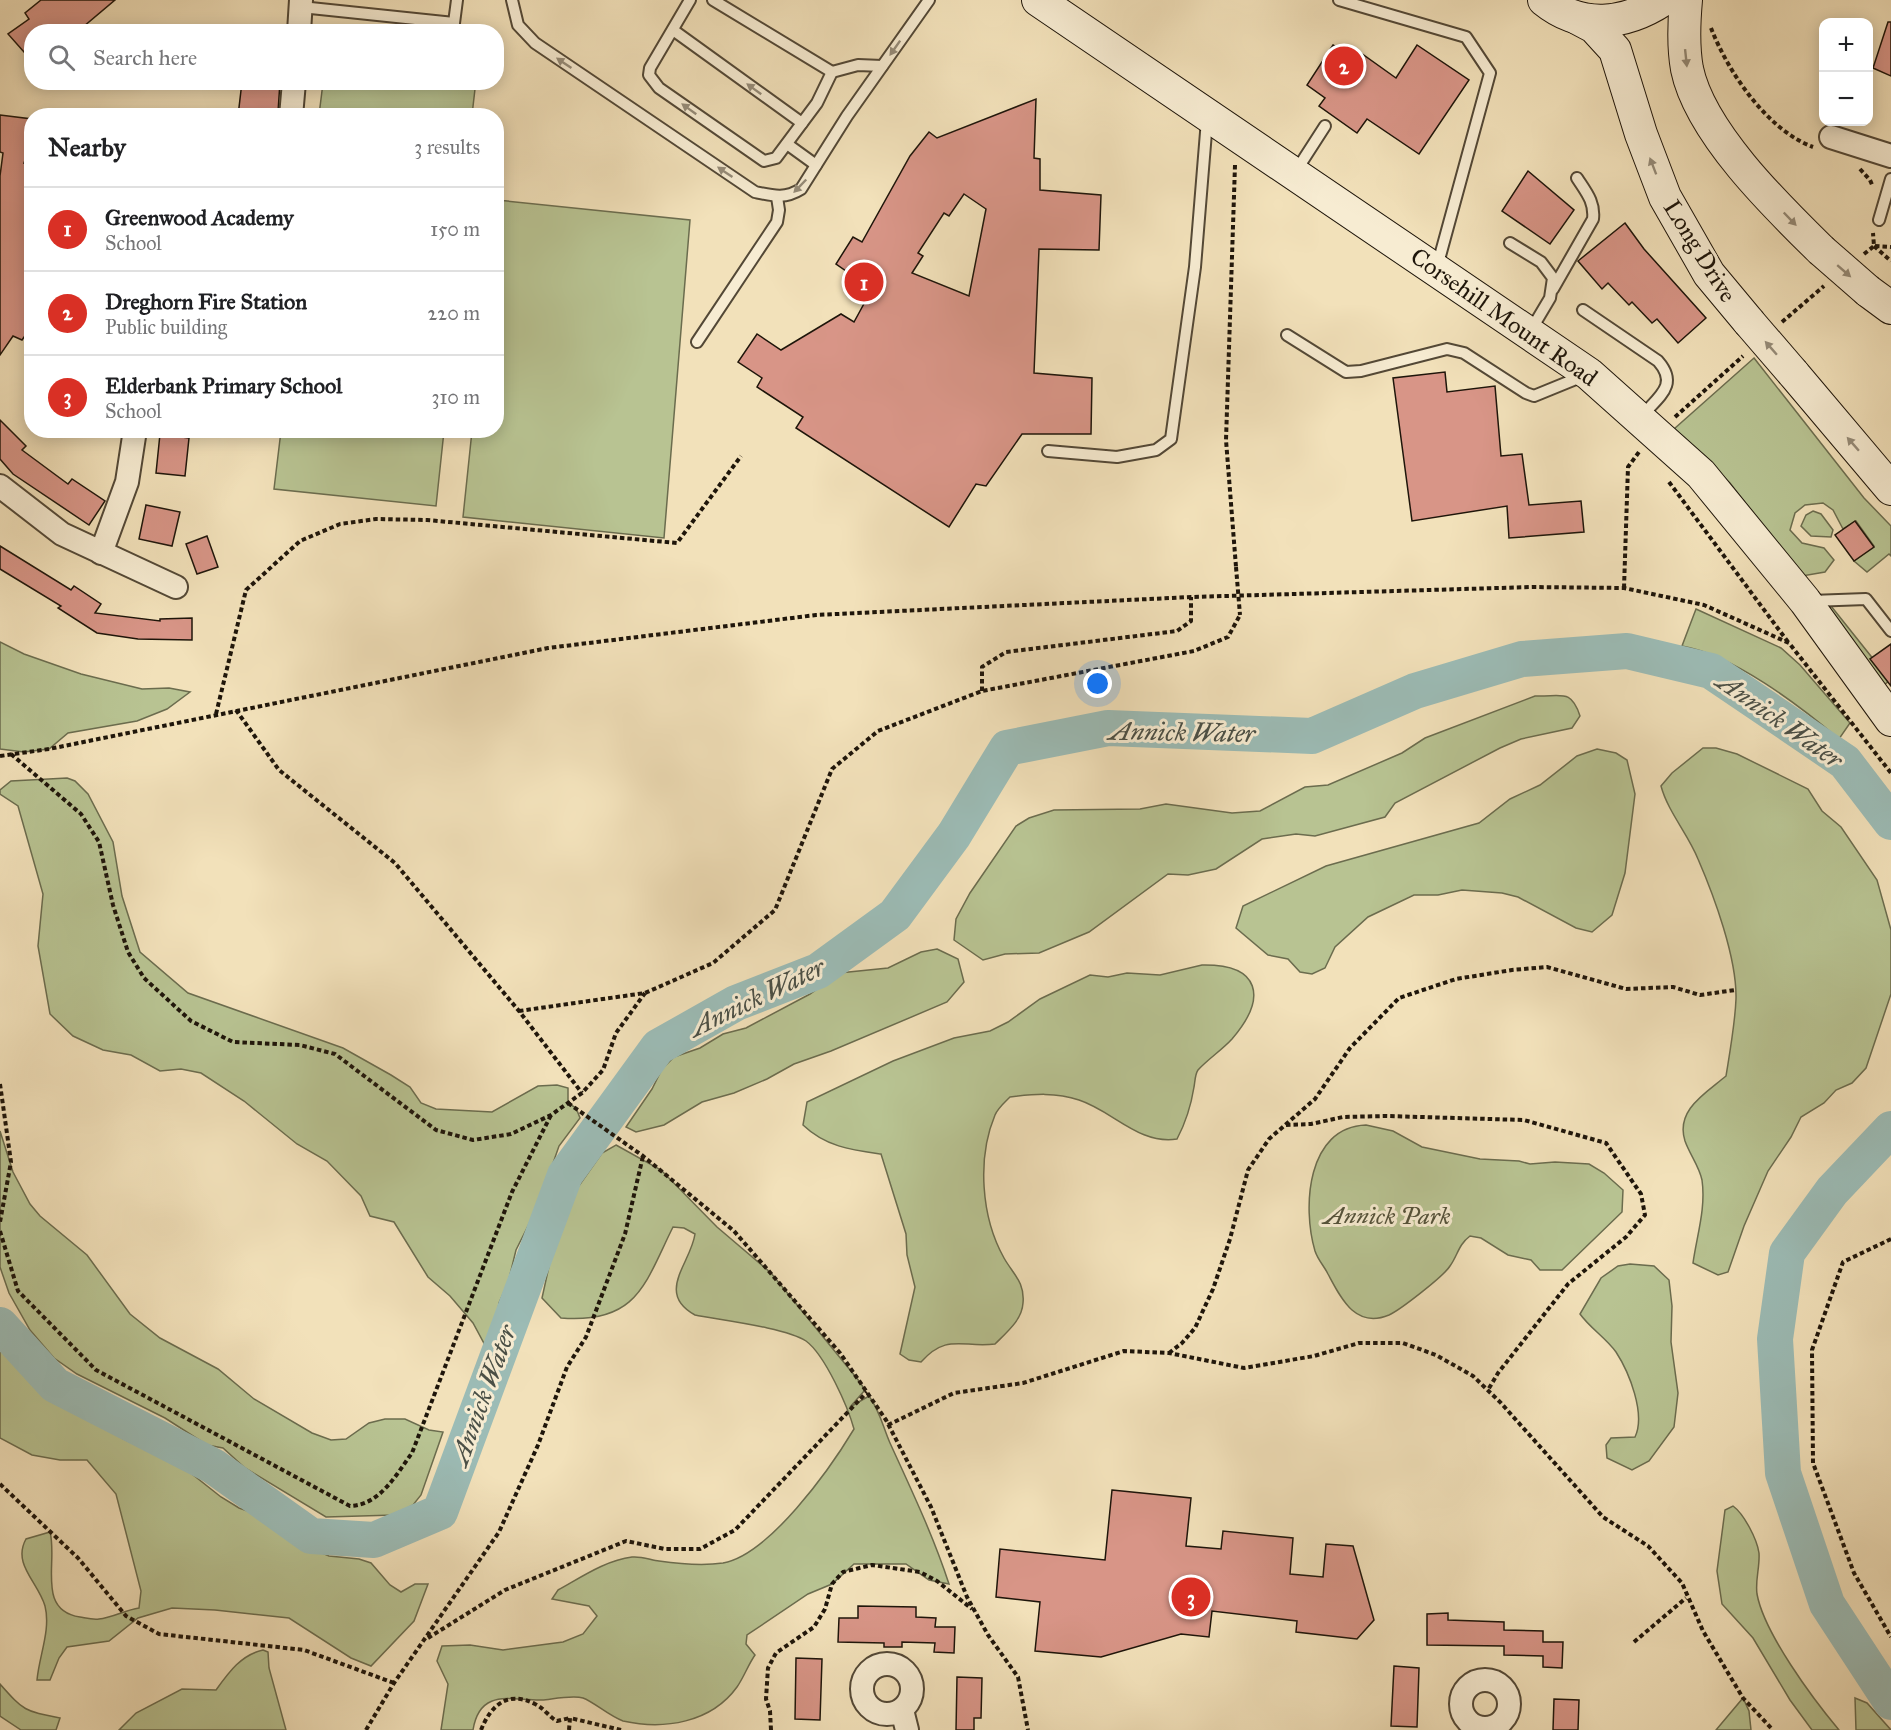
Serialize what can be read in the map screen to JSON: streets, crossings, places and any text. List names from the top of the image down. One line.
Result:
{"streets":{"main road":["Long Drive","Corsehill Mount Road"]},"water":["Annick Water"],"parks":["Annick Park"],"page":{"map_buttons":["+","−"],"search":"Search here","pins":["2","1","3"],"heading":["Nearby","3 results"],"list":[{"mark":"1","name":"Greenwood Academy","note":"School","value":"150 m"},{"mark":"2","name":"Dreghorn Fire Station","note":"Public building","value":"220 m"},{"mark":"3","name":"Elderbank Primary School","note":"School","value":"310 m"}]}}
